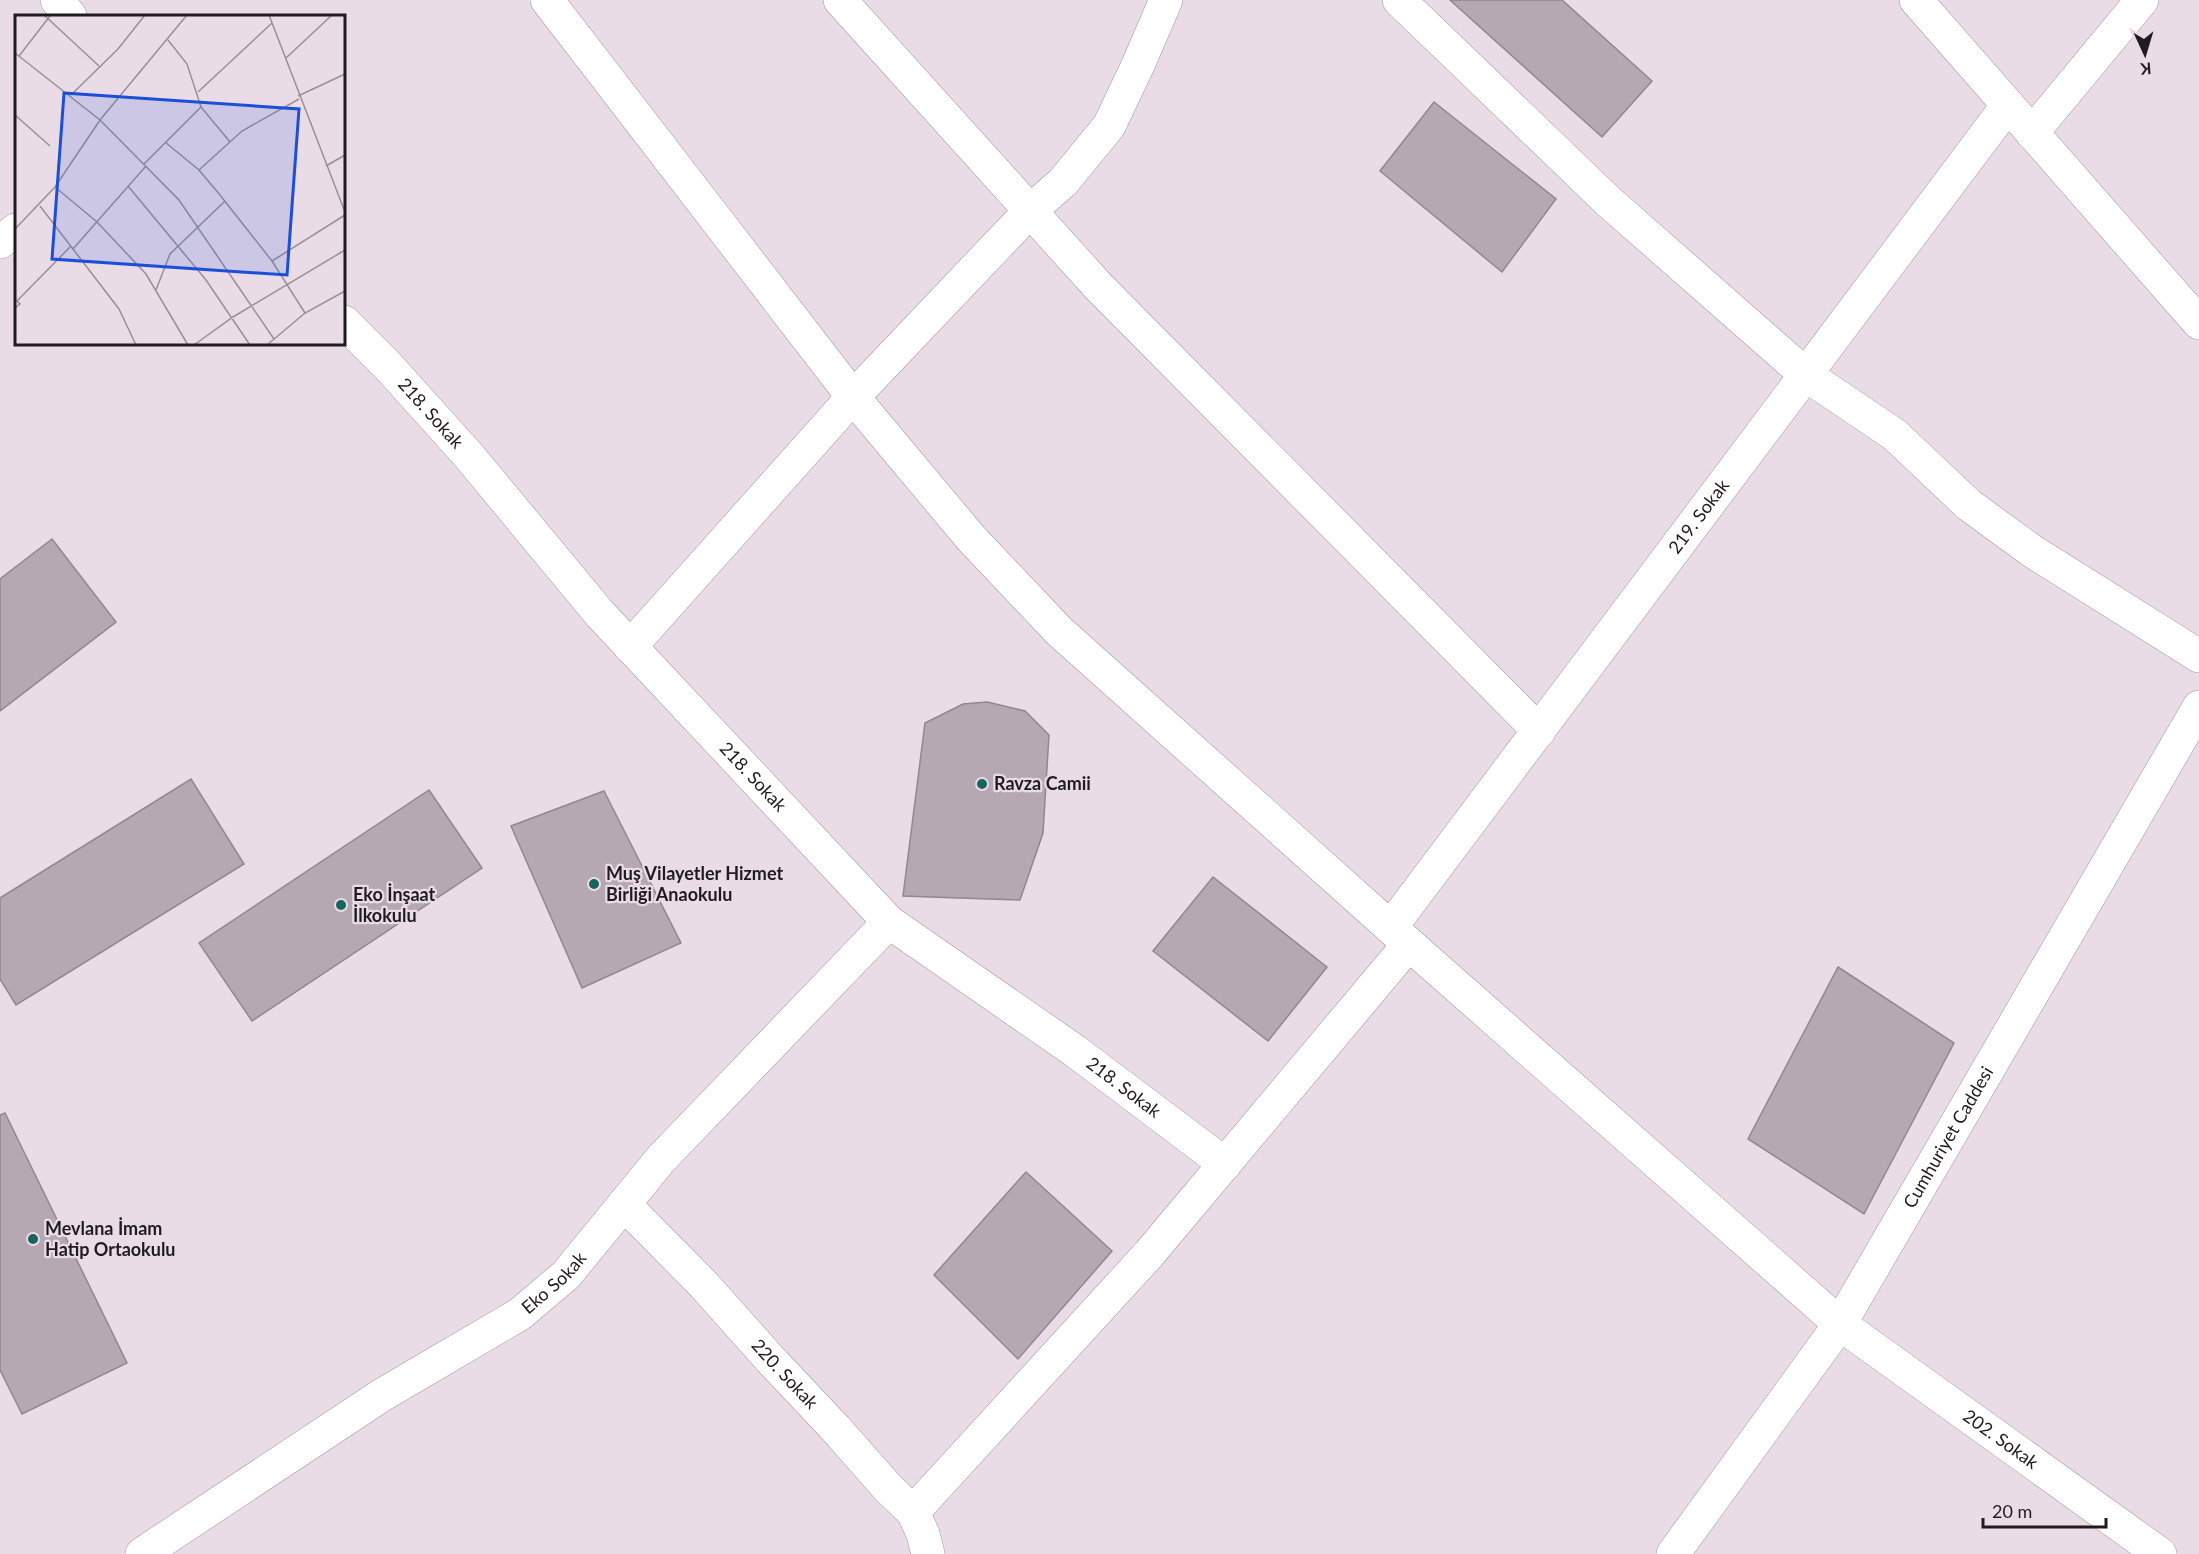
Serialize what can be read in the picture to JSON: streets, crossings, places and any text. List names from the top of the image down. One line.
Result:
{"streets":{"street":["218. Sokak","219. Sokak","Cumhuriyet Caddesi","Eko Sokak","220. Sokak","202. Sokak"]},"crossings":[["218. Sokak","219. Sokak"],["218. Sokak","Eko Sokak"],["219. Sokak","220. Sokak"],["219. Sokak","202. Sokak"],["Cumhuriyet Caddesi","202. Sokak"],["Eko Sokak","220. Sokak"]],"places":["Ravza Camii","Muş Vilayetler Hizmet Birliği Anaokulu","Eko İnşaat İlkokulu","Mevlana İmam Hatip Ortaokulu"],"scale_bar":"20 m","north":"bottom"}
